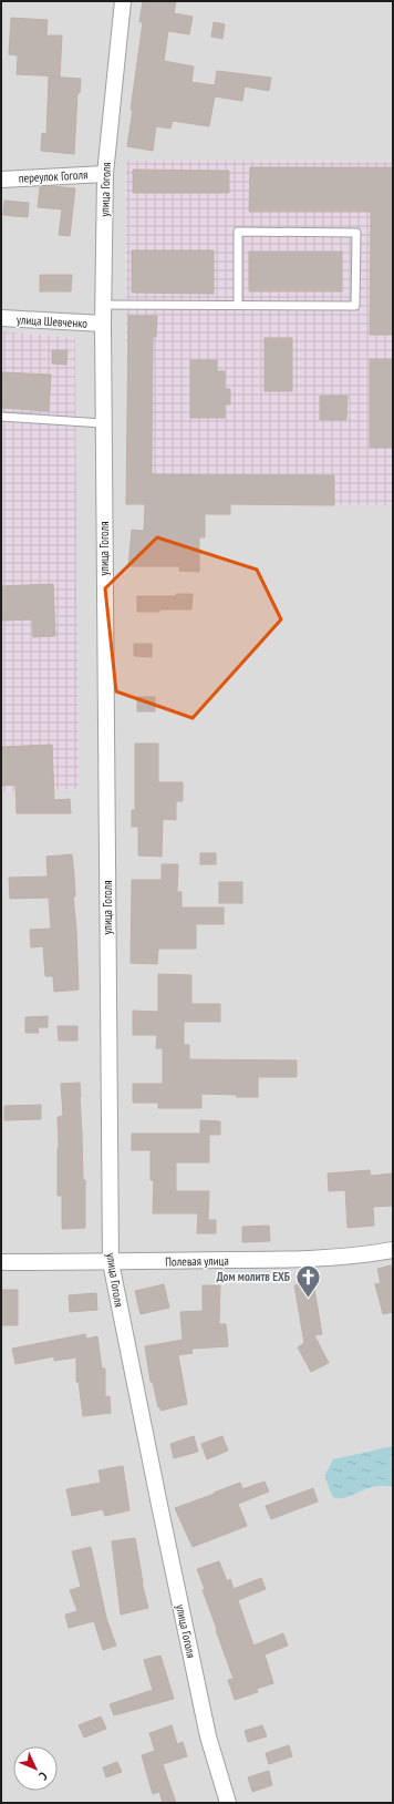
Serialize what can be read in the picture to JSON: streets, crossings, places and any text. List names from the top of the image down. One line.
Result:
{"streets":{"street":["переулок Гоголя","улица Гоголя","улица Шевченко","Полевая улица"]},"crossings":[["переулок Гоголя","улица Гоголя"],["улица Гоголя","улица Шевченко"],["улица Гоголя","Полевая улица"]],"places":{"church":["Дом молитв ЕХБ"]},"north":"bottom right"}
